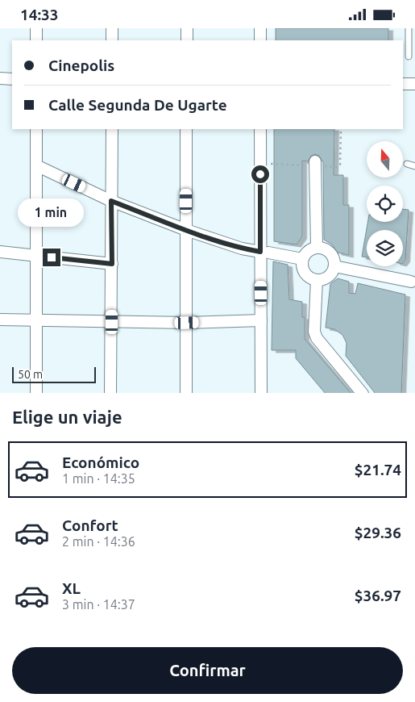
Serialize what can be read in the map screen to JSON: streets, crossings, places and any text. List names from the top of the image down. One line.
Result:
{"scale_bar":"50 m","north":"top","page":{"status":"14:33","banner":["Cinepolis","Calle Segunda De Ugarte"],"bubble":"1 min","scale":"50 m","heading":"Elige un viaje","list":[{"name":"Económico","note":"1 min · 14:35","value":"$21.74"},{"name":"Confort","note":"2 min · 14:36","value":"$29.36"},{"name":"XL","note":"3 min · 14:37","value":"$36.97"}],"buttons":"Confirmar"}}
